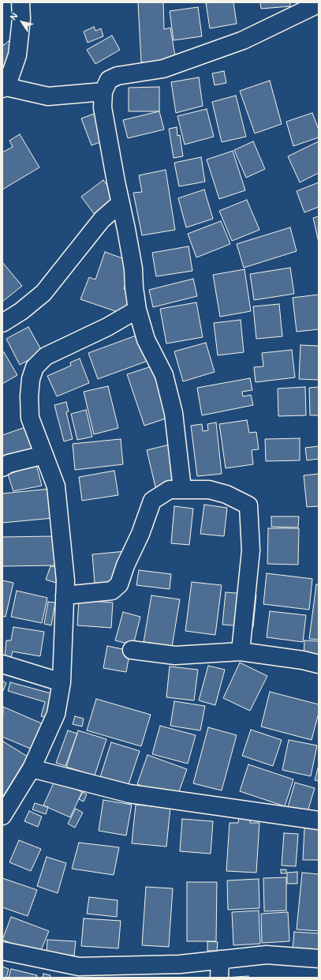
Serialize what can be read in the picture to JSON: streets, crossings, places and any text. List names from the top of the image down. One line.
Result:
{"north":"top left"}
